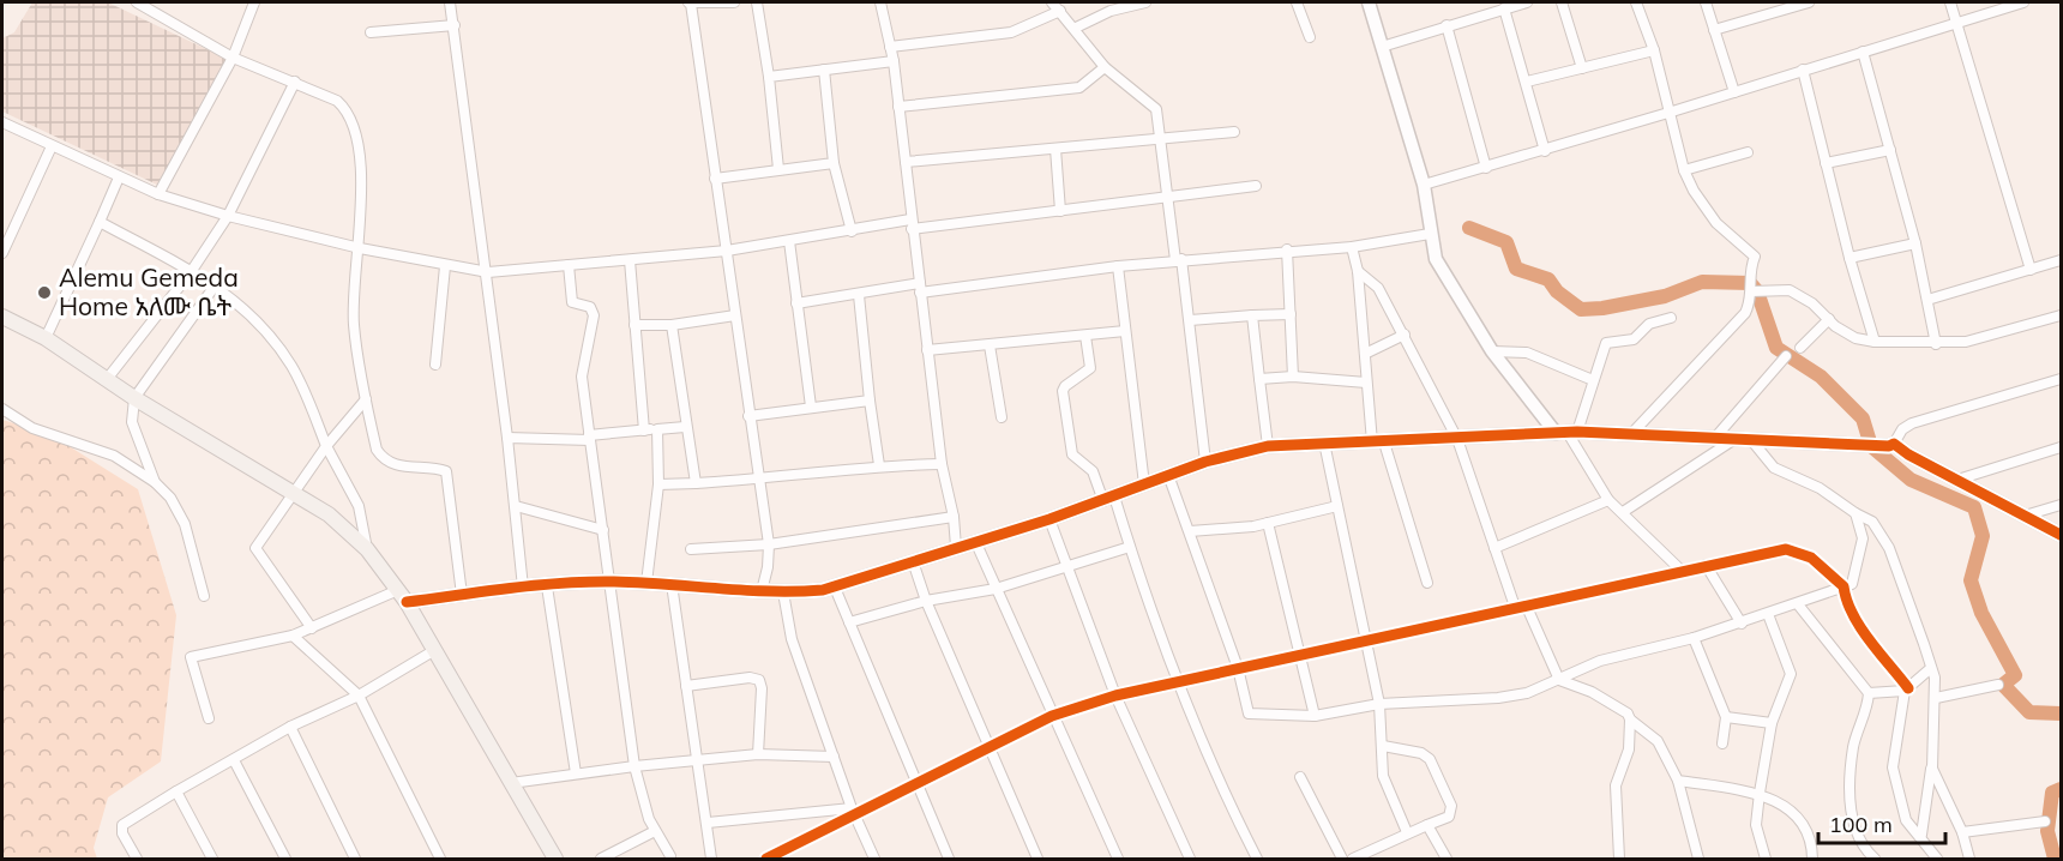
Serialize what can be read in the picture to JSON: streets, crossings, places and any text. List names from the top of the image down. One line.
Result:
{"places":["Alemu Gemeda Home አለሙ ቤት"],"scale_bar":"100 m"}
